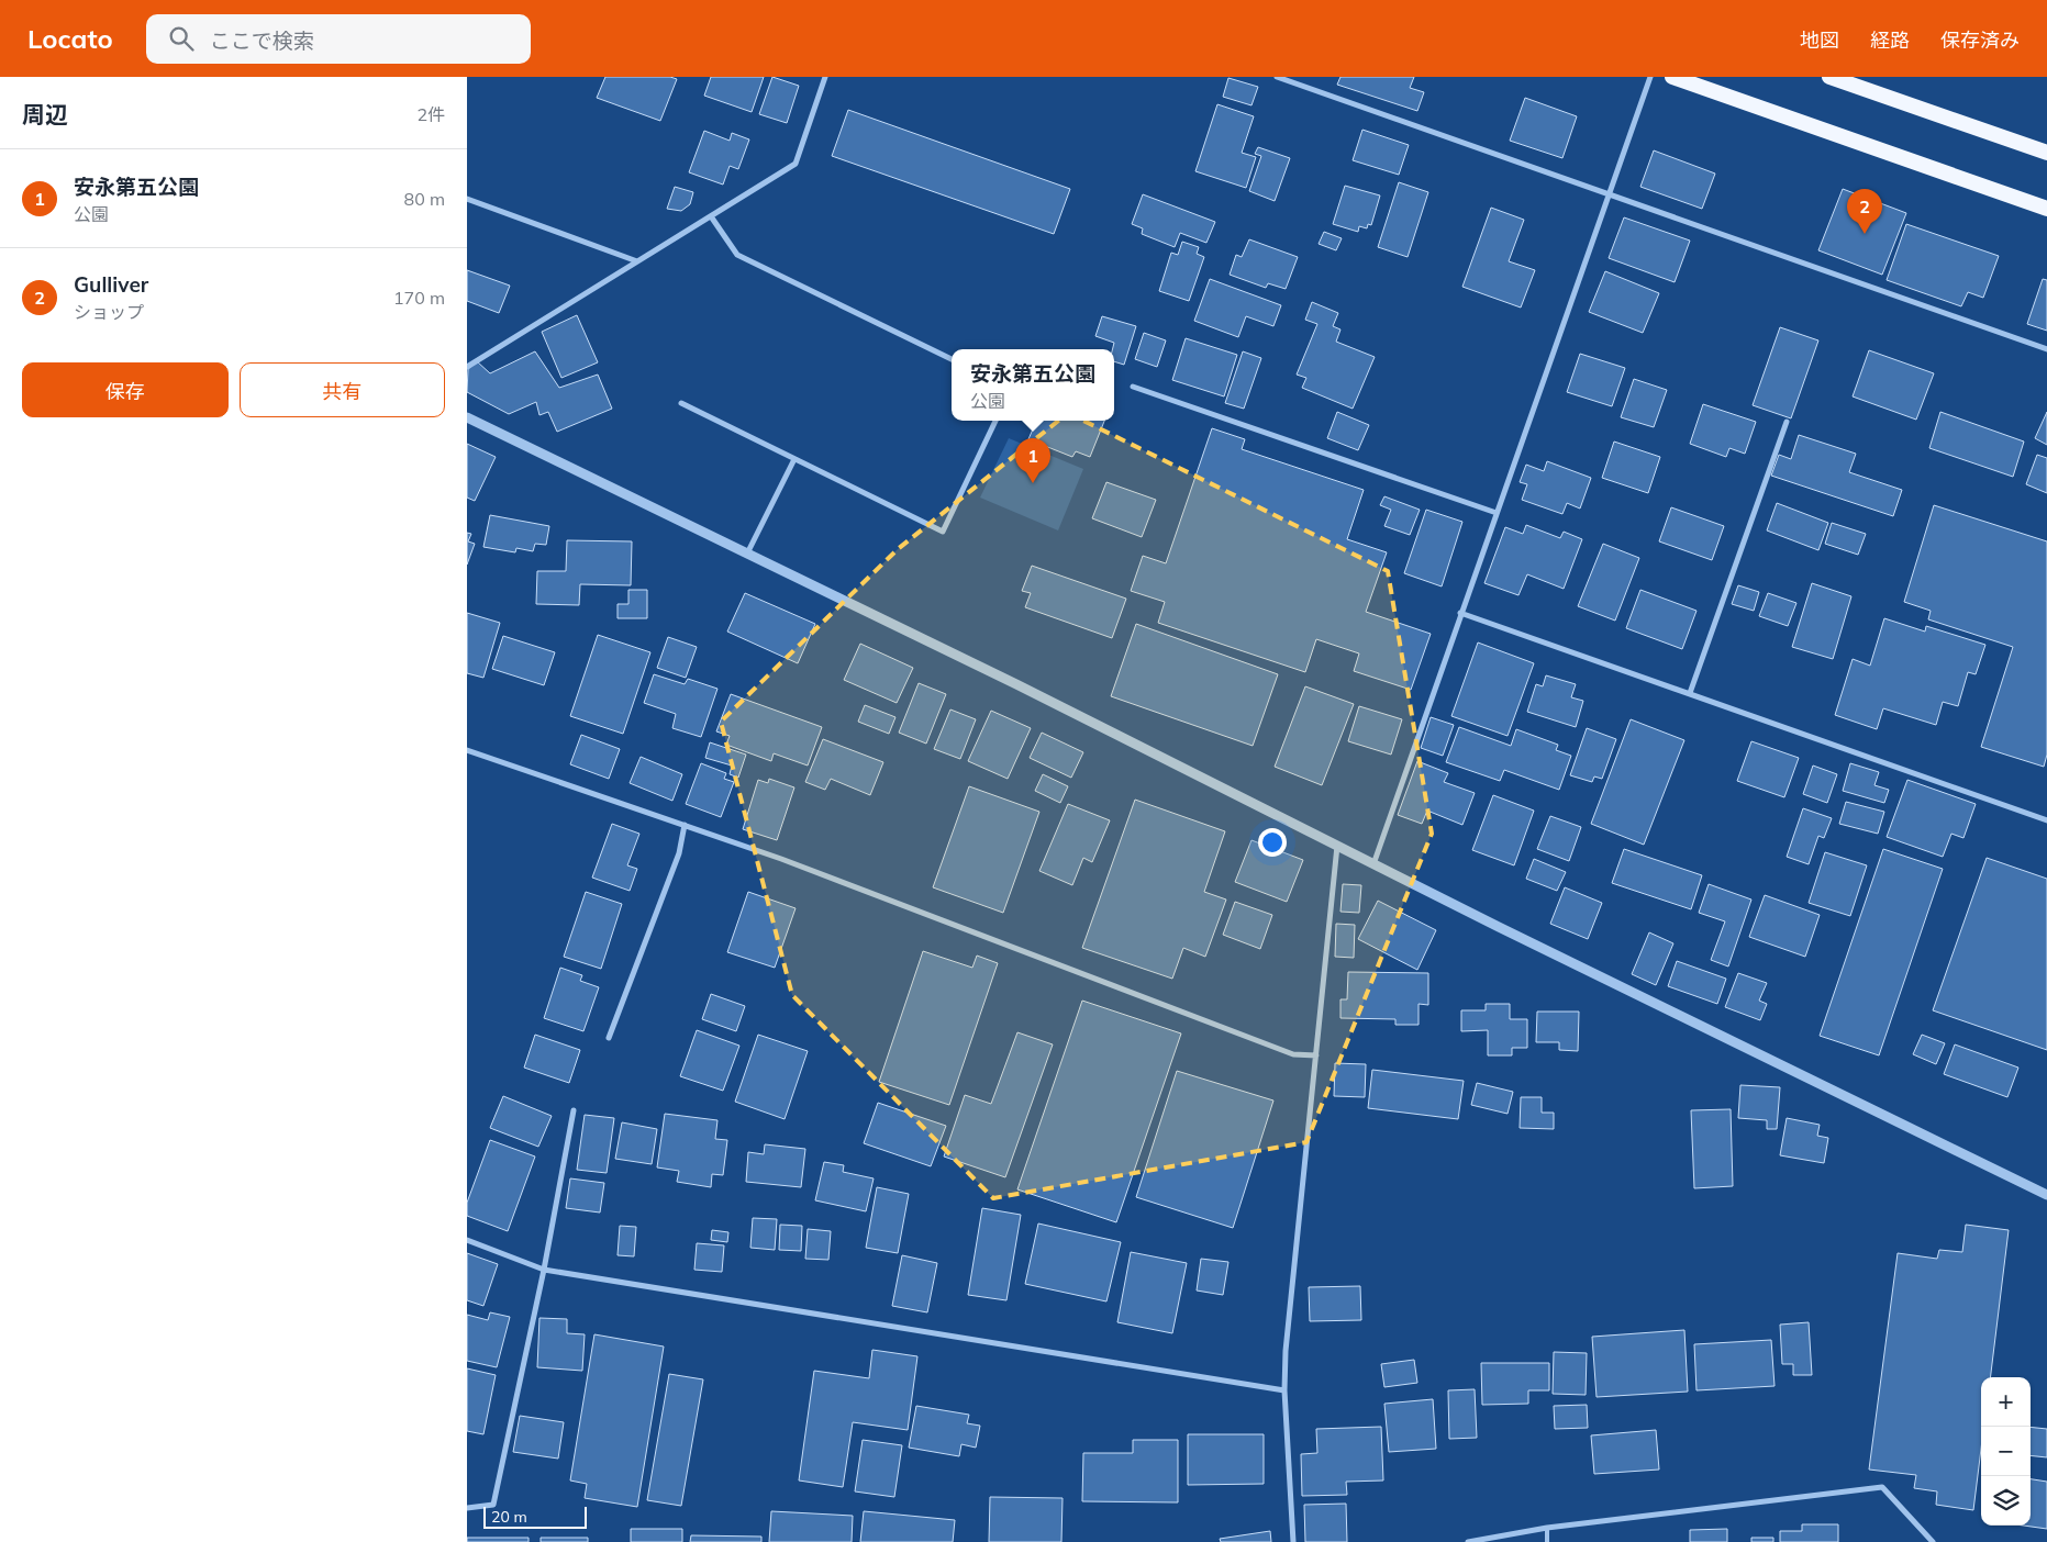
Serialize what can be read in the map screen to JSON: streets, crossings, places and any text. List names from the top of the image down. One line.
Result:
{"scale_bar":"20 m","page":{"header":"Locato","search":"ここで検索","nav":["地図","経路","保存済み"],"heading":["周辺","2件"],"list":[{"mark":"1","name":"安永第五公園","note":"公園","value":"80 m"},{"mark":"2","name":"Gulliver","note":"ショップ","value":"170 m"}],"pins":["2","1"],"buttons":["保存","共有"],"popup":["安永第五公園","公園"],"map_buttons":["+","−"],"scale":"20 m"}}
